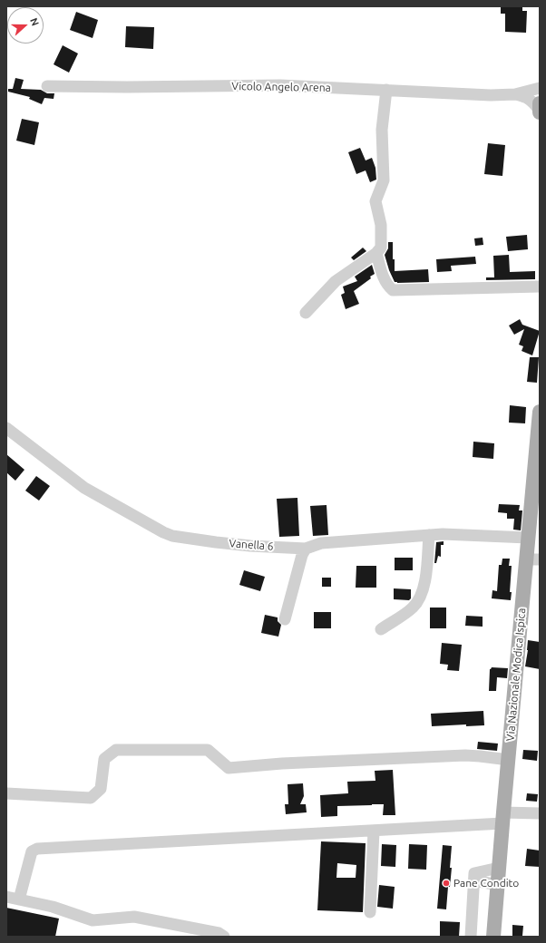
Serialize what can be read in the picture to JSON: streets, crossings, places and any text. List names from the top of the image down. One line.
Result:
{"streets":{"main road":["Via Nazionale Modica Ispica"],"street":["Vicolo Angelo Arena","Vanella 6"]},"crossings":[["Vanella 6","Via Nazionale Modica Ispica"]],"places":["Pane Condito"],"north":"right"}
